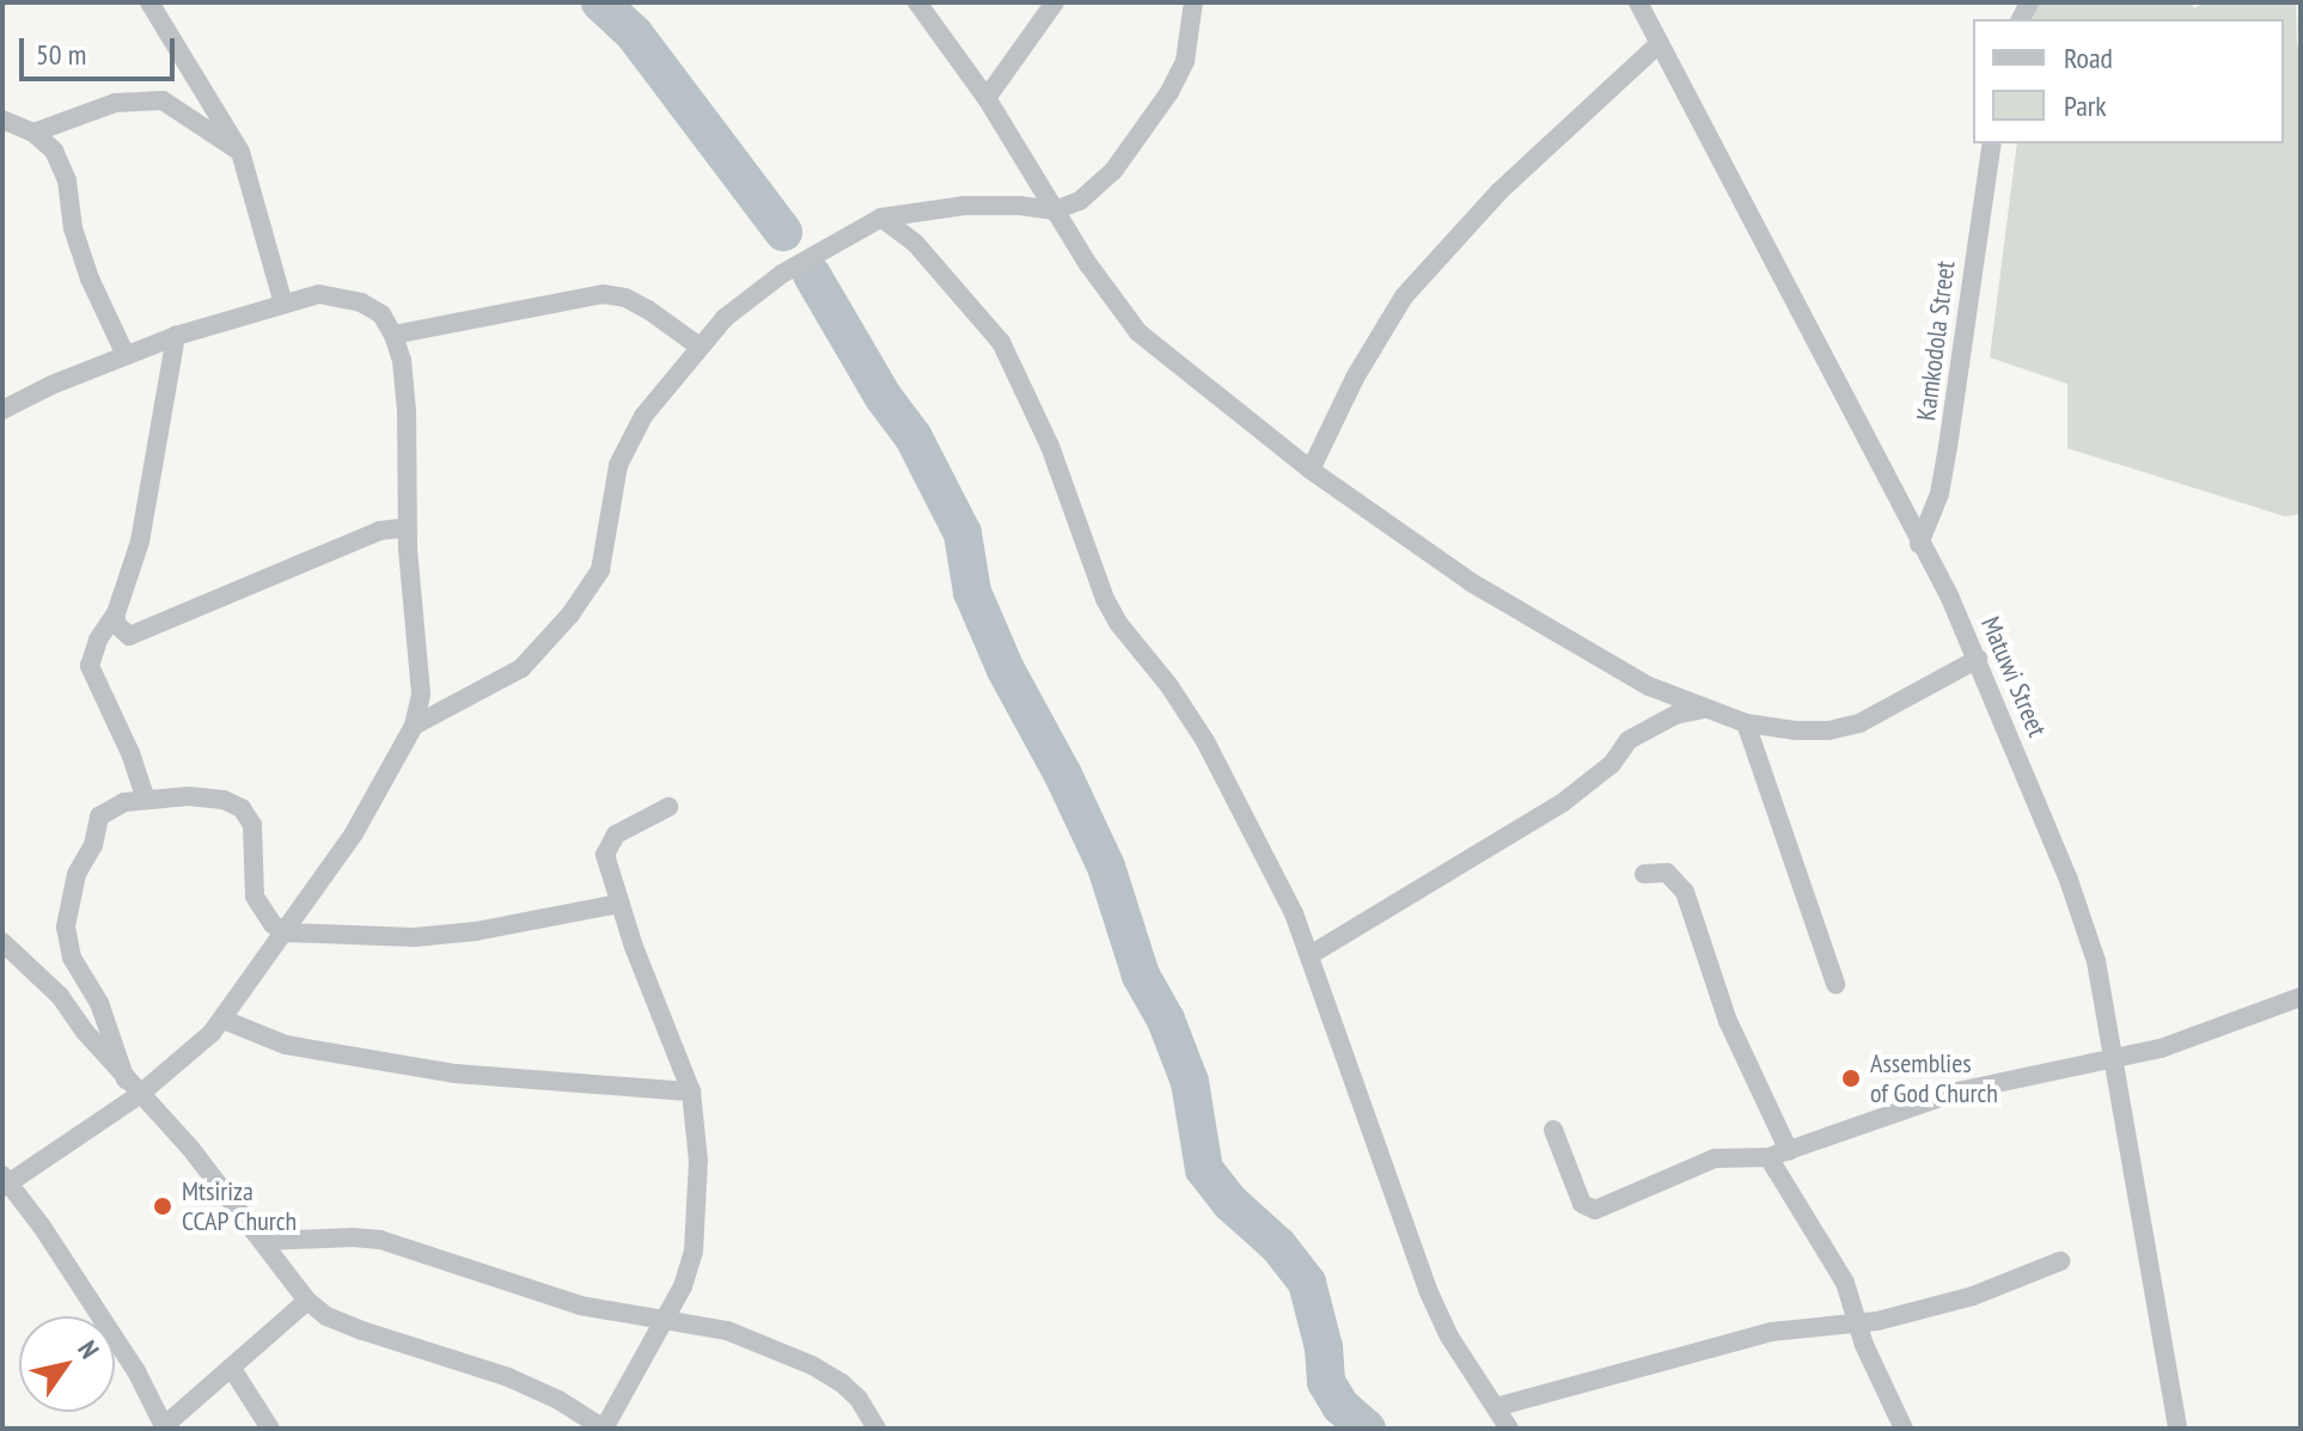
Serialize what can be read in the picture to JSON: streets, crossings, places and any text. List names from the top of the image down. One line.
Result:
{"streets":{"street":["Kamkodola Street","Matuwi Street"]},"crossings":[["Kamkodola Street","Matuwi Street"]],"places":["Assemblies of God Church","Mtsiriza CCAP Church"],"legend":["Road","Park"],"scale_bar":"50 m","north":"top right"}
